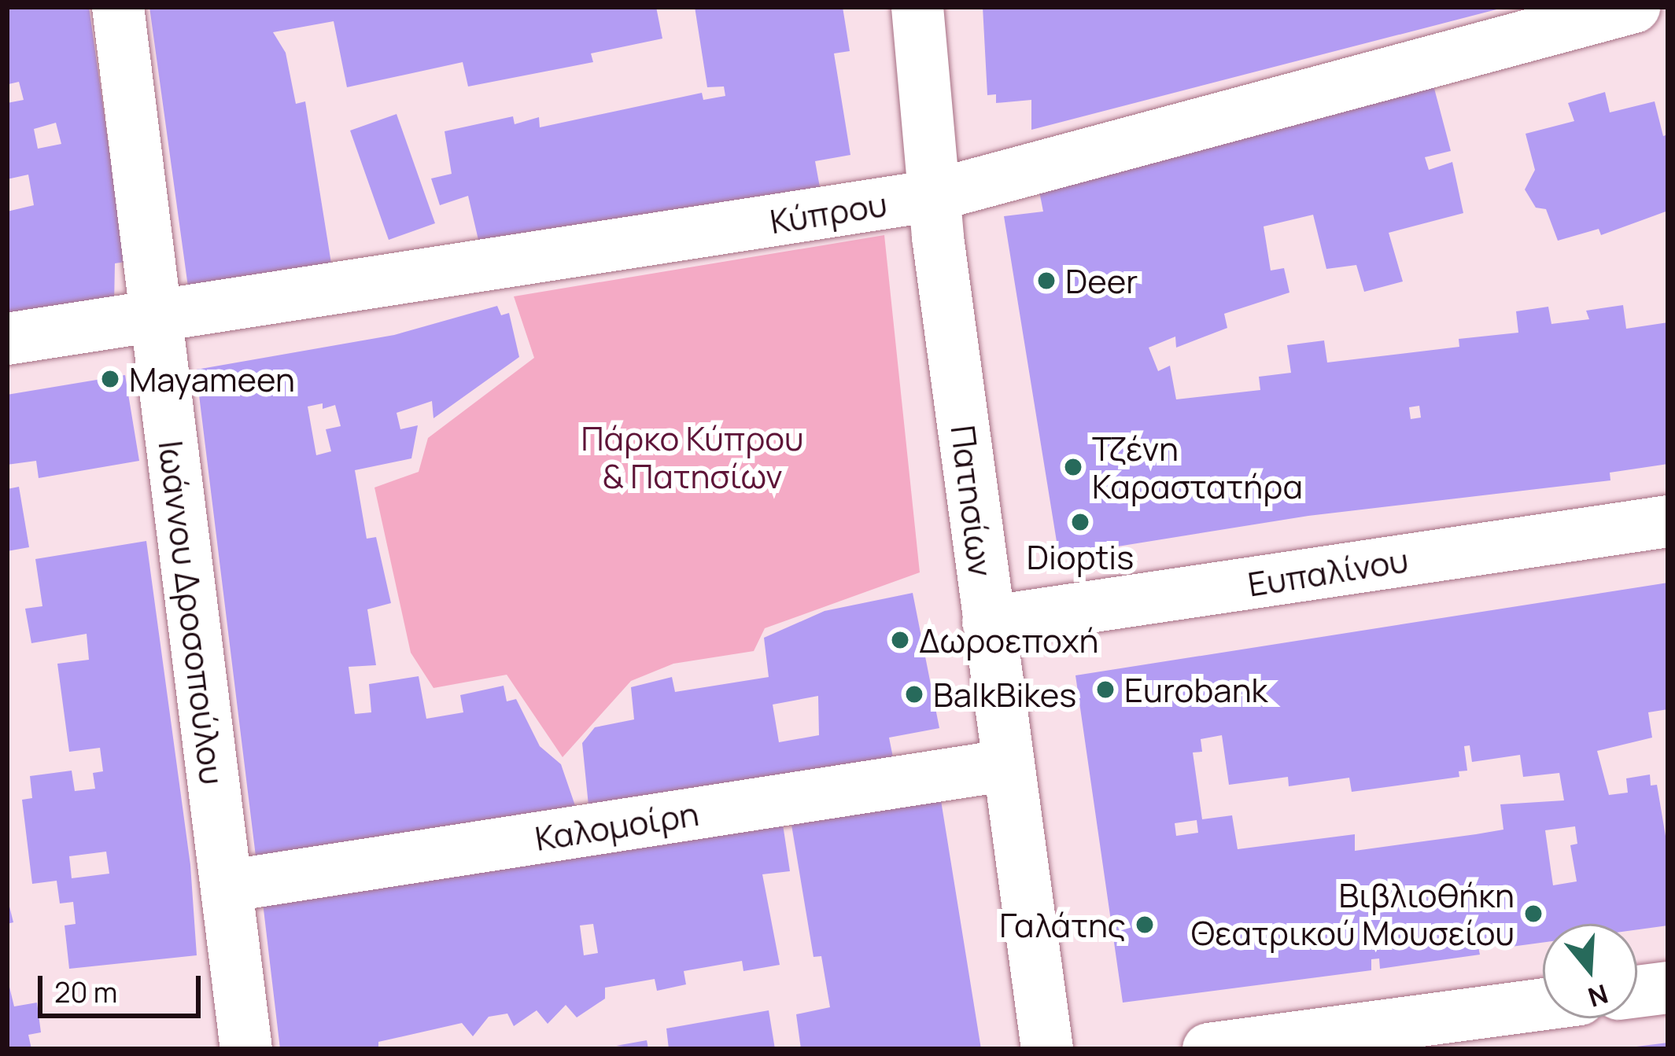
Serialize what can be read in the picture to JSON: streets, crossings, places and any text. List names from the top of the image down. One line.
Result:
{"streets":{"street":["Κύπρου","Πατησίων","Ευπαλίνου","Ιωάννου Δροσοπούλου","Καλομοίρη"]},"crossings":[["Κύπρου","Πατησίων"],["Κύπρου","Ιωάννου Δροσοπούλου"],["Πατησίων","Ευπαλίνου"],["Πατησίων","Καλομοίρη"],["Ιωάννου Δροσοπούλου","Καλομοίρη"]],"parks":["Πάρκο Κύπρου & Πατησίων"],"places":["Deer","Mayameen","Τζένη Καραστατήρα","Dioptis","Δωροεποχή","Eurobank","BalkBikes","Βιβλιοθήκη Θεατρικού Μουσείου","Γαλάτης"],"scale_bar":"20 m","north":"bottom"}
